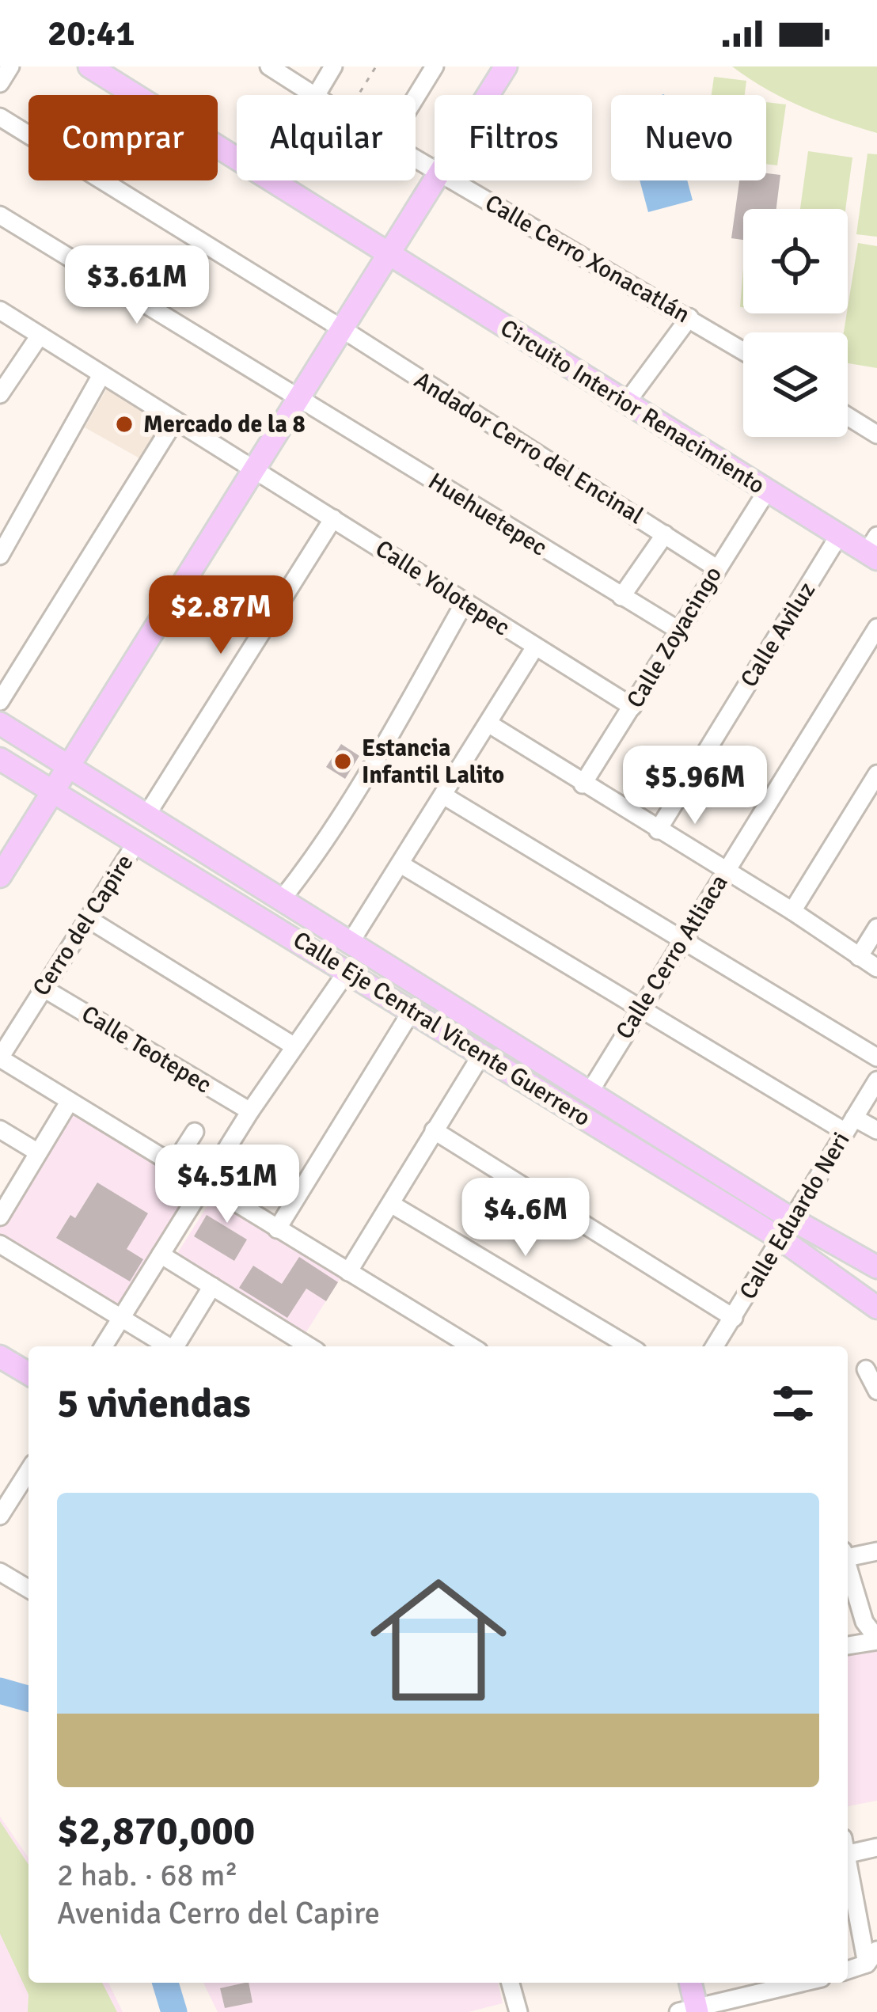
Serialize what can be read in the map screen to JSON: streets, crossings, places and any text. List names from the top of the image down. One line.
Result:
{"streets":{"main road":["Circuito Interior Renacimiento","Calle Eje Central Vicente Guerrero"],"street":["Calle Cerro Xonacatlán","Andador Cerro del Encinal","Huehuetepec","Calle Yolotepec","Calle Aviluz","Calle Zoyacingo","Cerro del Capire","Calle Cerro Atliaca","Calle Teotepec","Calle Eduardo Neri"]},"crossings":[["Circuito Interior Renacimiento","Calle Aviluz"],["Circuito Interior Renacimiento","Calle Zoyacingo"],["Andador Cerro del Encinal","Calle Zoyacingo"],["Huehuetepec","Calle Zoyacingo"],["Calle Yolotepec","Calle Zoyacingo"],["Cerro del Capire","Calle Eje Central Vicente Guerrero"],["Cerro del Capire","Calle Teotepec"],["Calle Cerro Atliaca","Calle Eje Central Vicente Guerrero"],["Calle Eje Central Vicente Guerrero","Calle Eduardo Neri"]],"places":["Mercado de la 8","Estancia Infantil Lalito"],"page":{"status":"20:41","chip":["Comprar","Alquilar","Filtros","Nuevo"],"price":["$3.61M","$2.87M","$5.96M","$4.51M","$4.6M"],"heading":"5 viviendas","list":[{"name":"$2,870,000","note":"2 hab. · 68 m² · Avenida Cerro del Capire"}]}}
